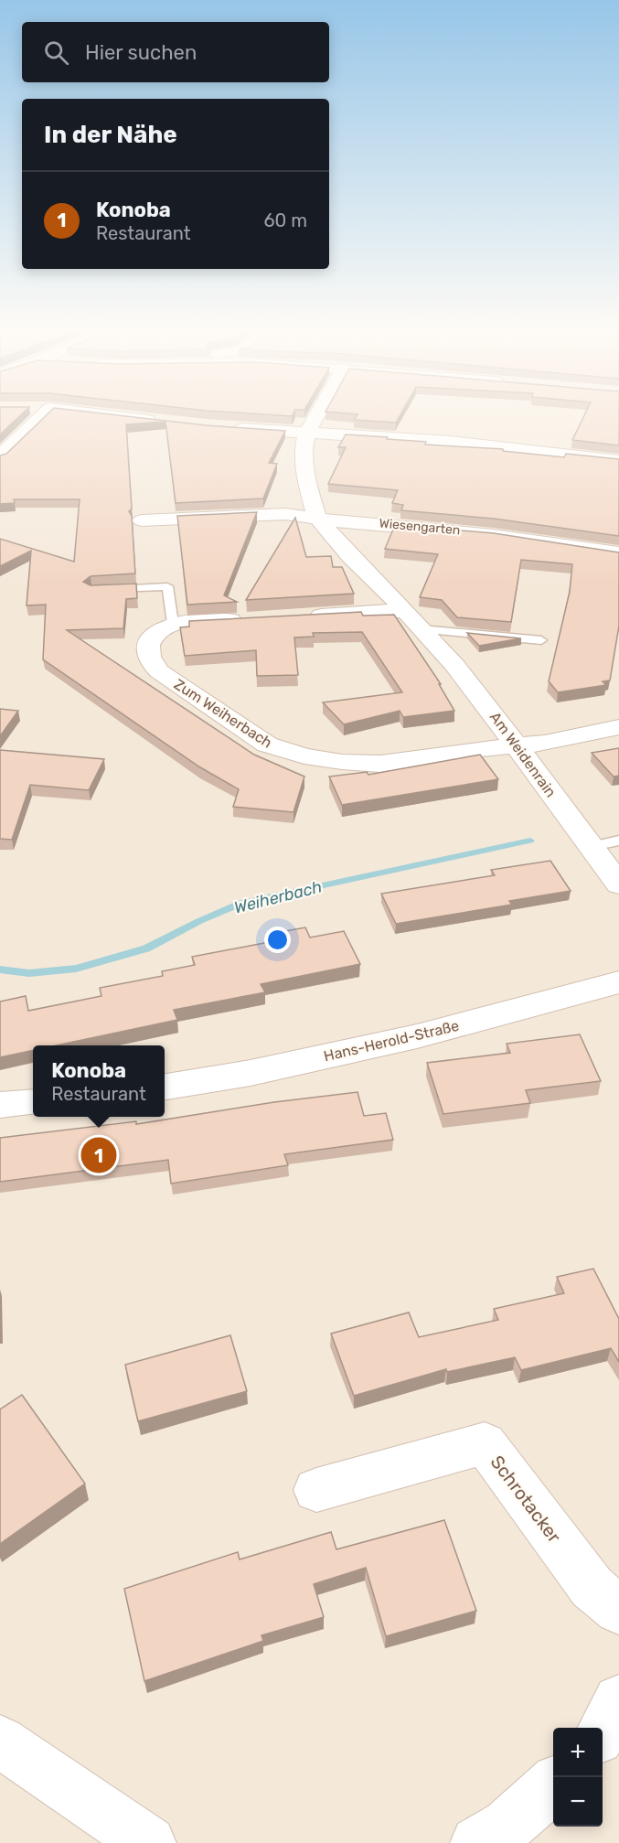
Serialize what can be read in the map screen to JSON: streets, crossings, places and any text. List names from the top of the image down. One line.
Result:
{"streets":{"street":["Wiesengarten","Zum Weiherbach","Am Weidenrain","Hans-Herold-Straße","Schrotacker"]},"crossings":[["Wiesengarten","Am Weidenrain"],["Zum Weiherbach","Am Weidenrain"]],"water":["Weiherbach"],"page":{"search":"Hier suchen","heading":"In der Nähe","list":[{"mark":"1","name":"Konoba","note":"Restaurant","value":"60 m"}],"popup":["Konoba","Restaurant"],"pins":"1","map_buttons":["+","−"]}}
